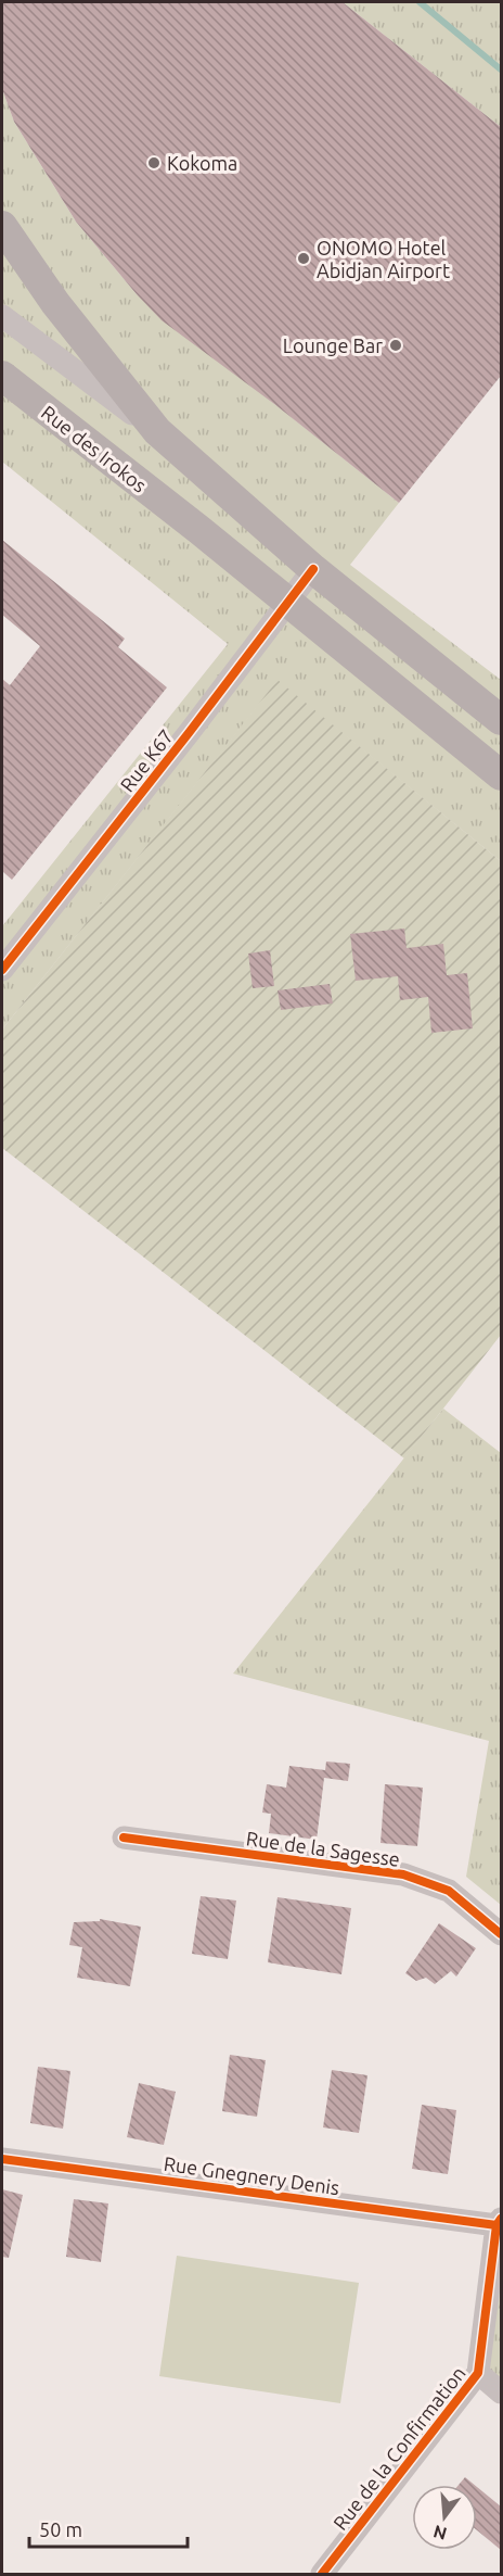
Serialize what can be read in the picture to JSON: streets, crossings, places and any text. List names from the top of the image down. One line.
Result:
{"streets":{"main road":["Rue des Irokos"],"street":["Rue K67","Rue de la Sagesse","Rue Gnegnery Denis","Rue de la Confirmation"]},"crossings":[["Rue des Irokos","Rue K67"],["Rue Gnegnery Denis","Rue de la Confirmation"]],"places":["Kokoma","ONOMO Hotel Abidjan Airport","Lounge Bar"],"scale_bar":"50 m","north":"bottom"}
